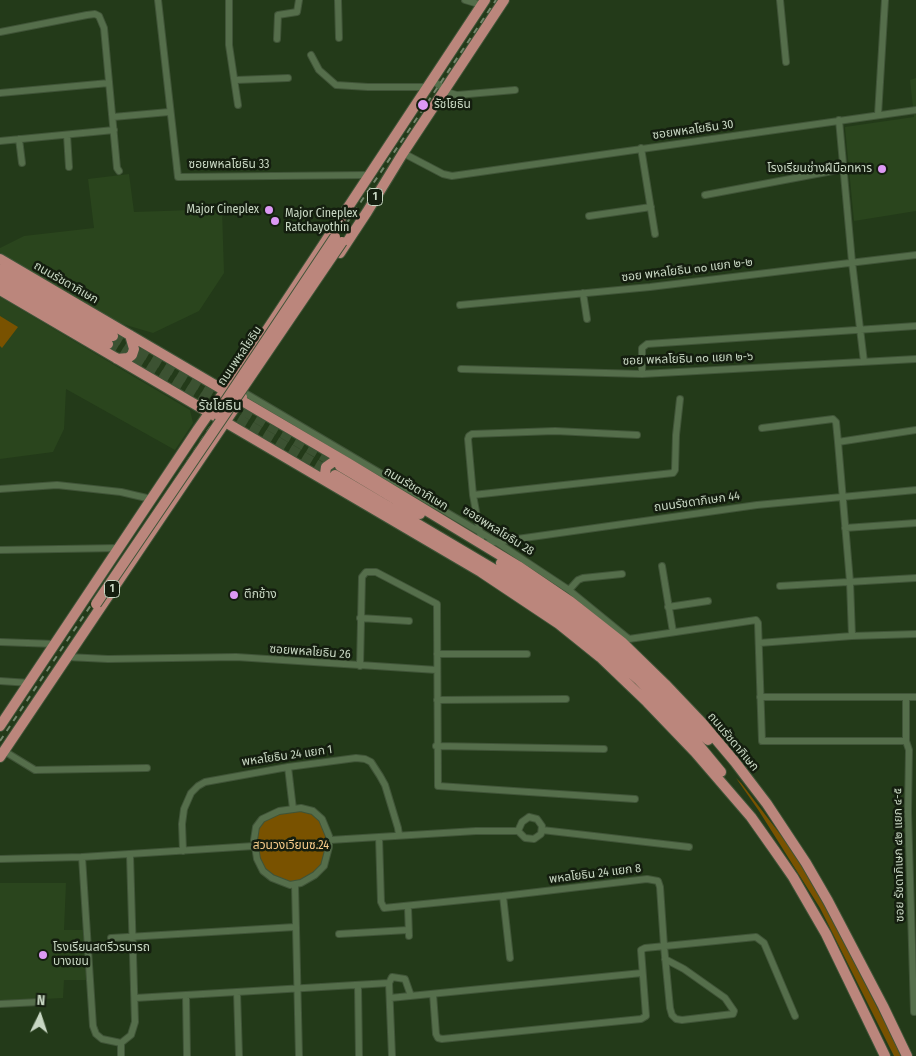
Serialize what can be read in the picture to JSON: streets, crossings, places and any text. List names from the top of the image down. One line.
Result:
{"streets":{"main road":["1","ถนนรัชดาภิเษก","ถนนพหลโยธิน"],"street":["ซอยพหลโยธิน 30","ซอยพหลโยธิน 33","ซอย พหลโยธิน ๓๐ แยก ๒-๒","ซอย พหลโยธิน ๓๐ แยก ๒-๖","ถนนรัชดาภิเษก 44","ซอยพหลโยธิน 28","ซอยพหลโยธิน 26","พหลโยธิน 24 แยก 1","ซอย รัชดาภิเษก ๔๒ แยก ๔-๕","พหลโยธิน 24 แยก 8"]},"crossings":[["ซอยพหลโยธิน 30","ถนนพหลโยธิน"],["ซอยพหลโยธิน 33","ถนนพหลโยธิน"],["ถนนรัชดาภิเษก","ถนนพหลโยธิน"],["ถนนรัชดาภิเษก","ถนนรัชดาภิเษก 44"],["ถนนรัชดาภิเษก","ซอยพหลโยธิน 28"],["ถนนพหลโยธิน","ซอยพหลโยธิน 28"],["ถนนพหลโยธิน","ซอยพหลโยธิน 26"],["ถนนรัชดาภิเษก 44","ซอยพหลโยธิน 28"]],"districts":["รัชโยธิน"],"parks":["สวนวงเวียนซ.24"],"places":["รัชโยธิน","โรงเรียนช่างฝีมือทหาร","Major Cineplex","Major Cineplex Ratchayothin","ตึกช้าง","โรงเรียนสตรีวรนารถ บางเขน"],"north":"top"}
